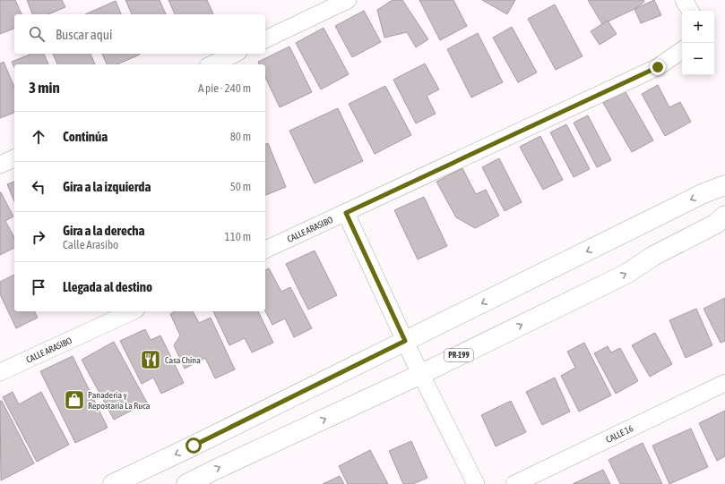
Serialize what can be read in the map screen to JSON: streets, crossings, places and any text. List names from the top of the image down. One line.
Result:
{"streets":{"main road":["PR-199"],"street":["CALLE ARASIBO","CALLE 16"]},"places":{"restaurant":["Casa China"],"shop":["Panaderia y Repostaria La Ruca"]},"page":{"map_buttons":["+","−"],"search":"Buscar aquí","heading":["3 min","A pie · 240 m"],"list":[["Continúa","80 m"],["Gira a la izquierda","50 m"],["Gira a la derecha","Calle Arasibo","110 m"],"Llegada al destino"]}}
